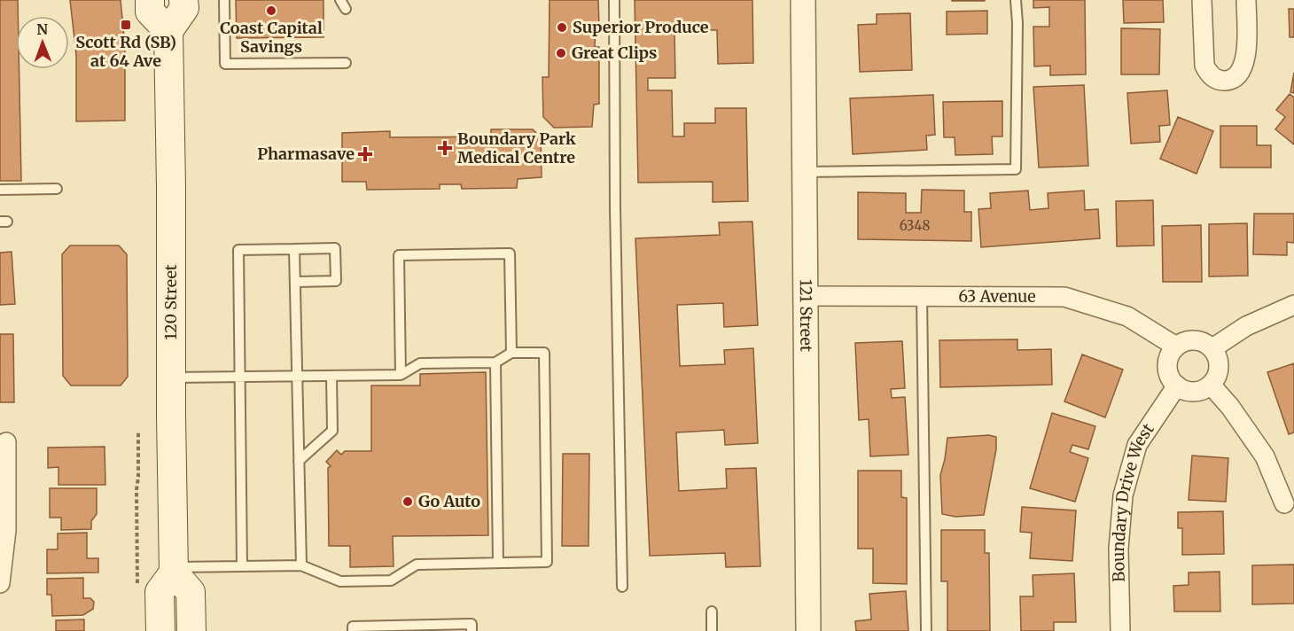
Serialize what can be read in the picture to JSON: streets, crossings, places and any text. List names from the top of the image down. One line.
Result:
{"streets":{"main road":["120 Street"],"street":["63 Avenue","121 Street","Boundary Drive West"]},"crossings":[["63 Avenue","121 Street"],["63 Avenue","Boundary Drive West"]],"places":{"other":["Coast Capital Savings","Superior Produce","Great Clips","Go Auto"],"transit":["Scott Rd (SB) at 64 Ave"],"health":["Boundary Park Medical Centre","Pharmasave"]},"house_numbers":["6348"],"north":"top"}
